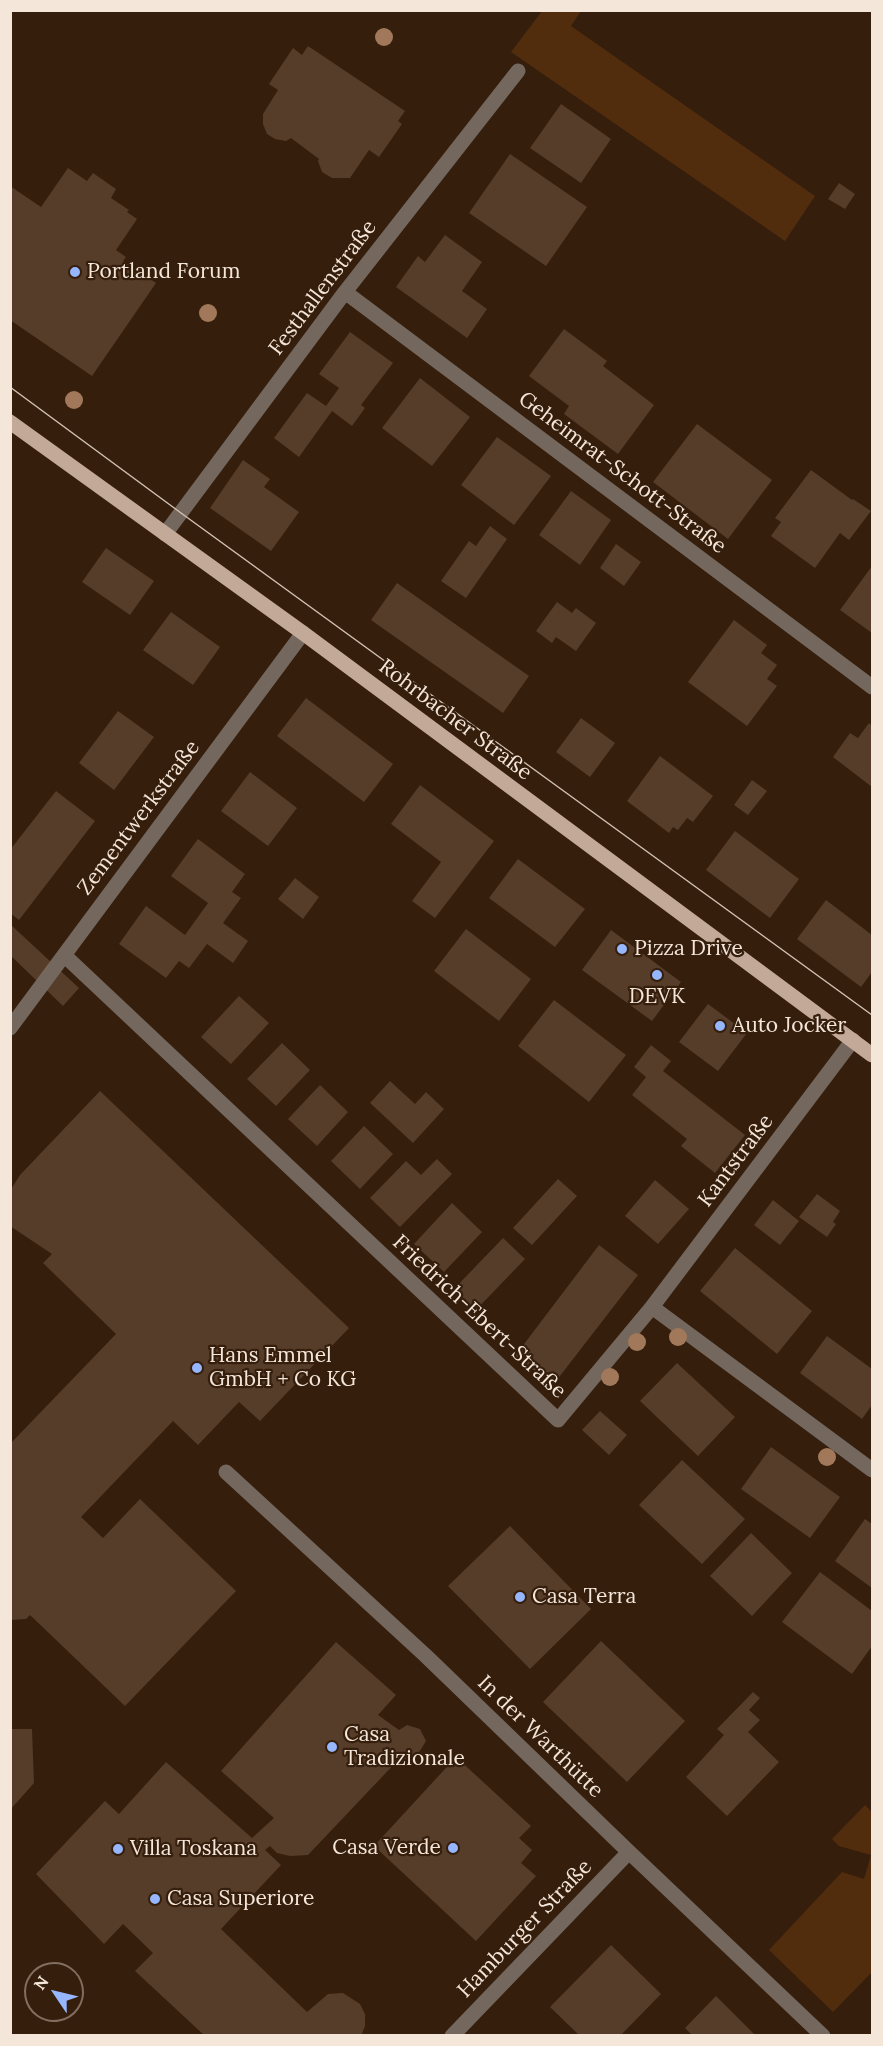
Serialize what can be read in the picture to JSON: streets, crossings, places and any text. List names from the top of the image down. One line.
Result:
{"streets":{"main road":["Rohrbacher Straße"],"street":["Festhallenstraße","Geheimrat-Schott-Straße","Zementwerkstraße","Kantstraße","Friedrich-Ebert-Straße","In der Warthütte","Hamburger Straße"]},"crossings":[["Festhallenstraße","Geheimrat-Schott-Straße"],["Festhallenstraße","Rohrbacher Straße"],["Rohrbacher Straße","Zementwerkstraße"],["Rohrbacher Straße","Kantstraße"],["Zementwerkstraße","Friedrich-Ebert-Straße"],["Kantstraße","Friedrich-Ebert-Straße"],["In der Warthütte","Hamburger Straße"]],"places":["Portland Forum","Pizza Drive","DEVK","Auto Jocker","Hans Emmel GmbH + Co KG","Casa Terra","Casa Tradizionale","Casa Verde","Villa Toskana","Casa Superiore"],"north":"top left"}
